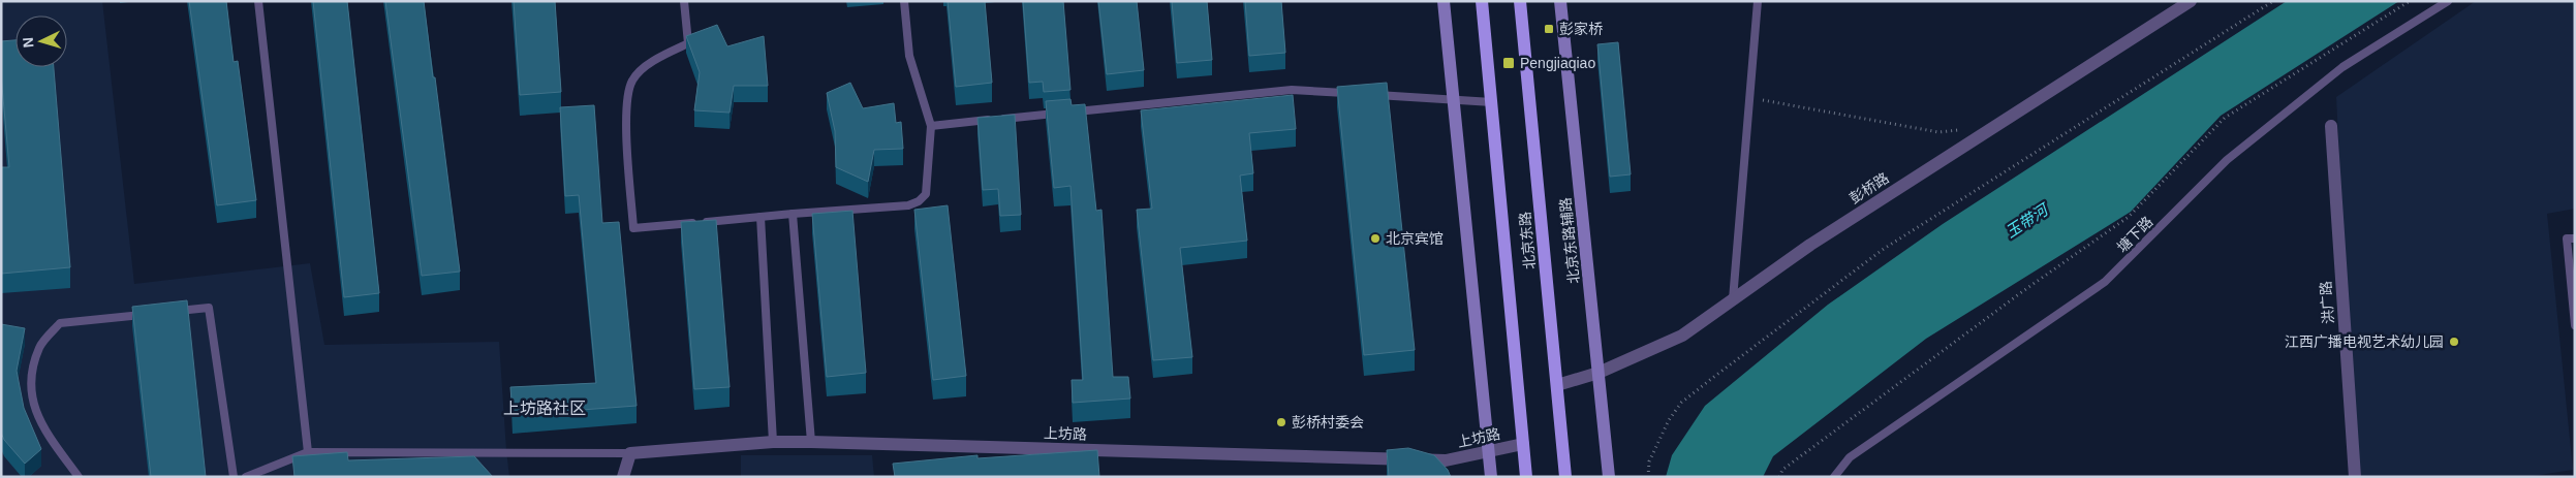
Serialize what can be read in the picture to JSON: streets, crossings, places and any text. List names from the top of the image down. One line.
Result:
{"streets":{"main road":["北京东路","北京东路辅路"],"street":["彭桥路","洪广路","上坊路"],"lane":["塘下路"]},"crossings":[["彭桥路","北京东路"],["彭桥路","北京东路辅路"],["北京东路","上坊路"]],"districts":["上坊路社区"],"water":["玉带河"],"places":{"transit":["彭家桥","Pengjiaqiao"],"other":["北京宾馆","江西广播电视艺术幼儿园","彭桥村委会"]},"north":"left"}
